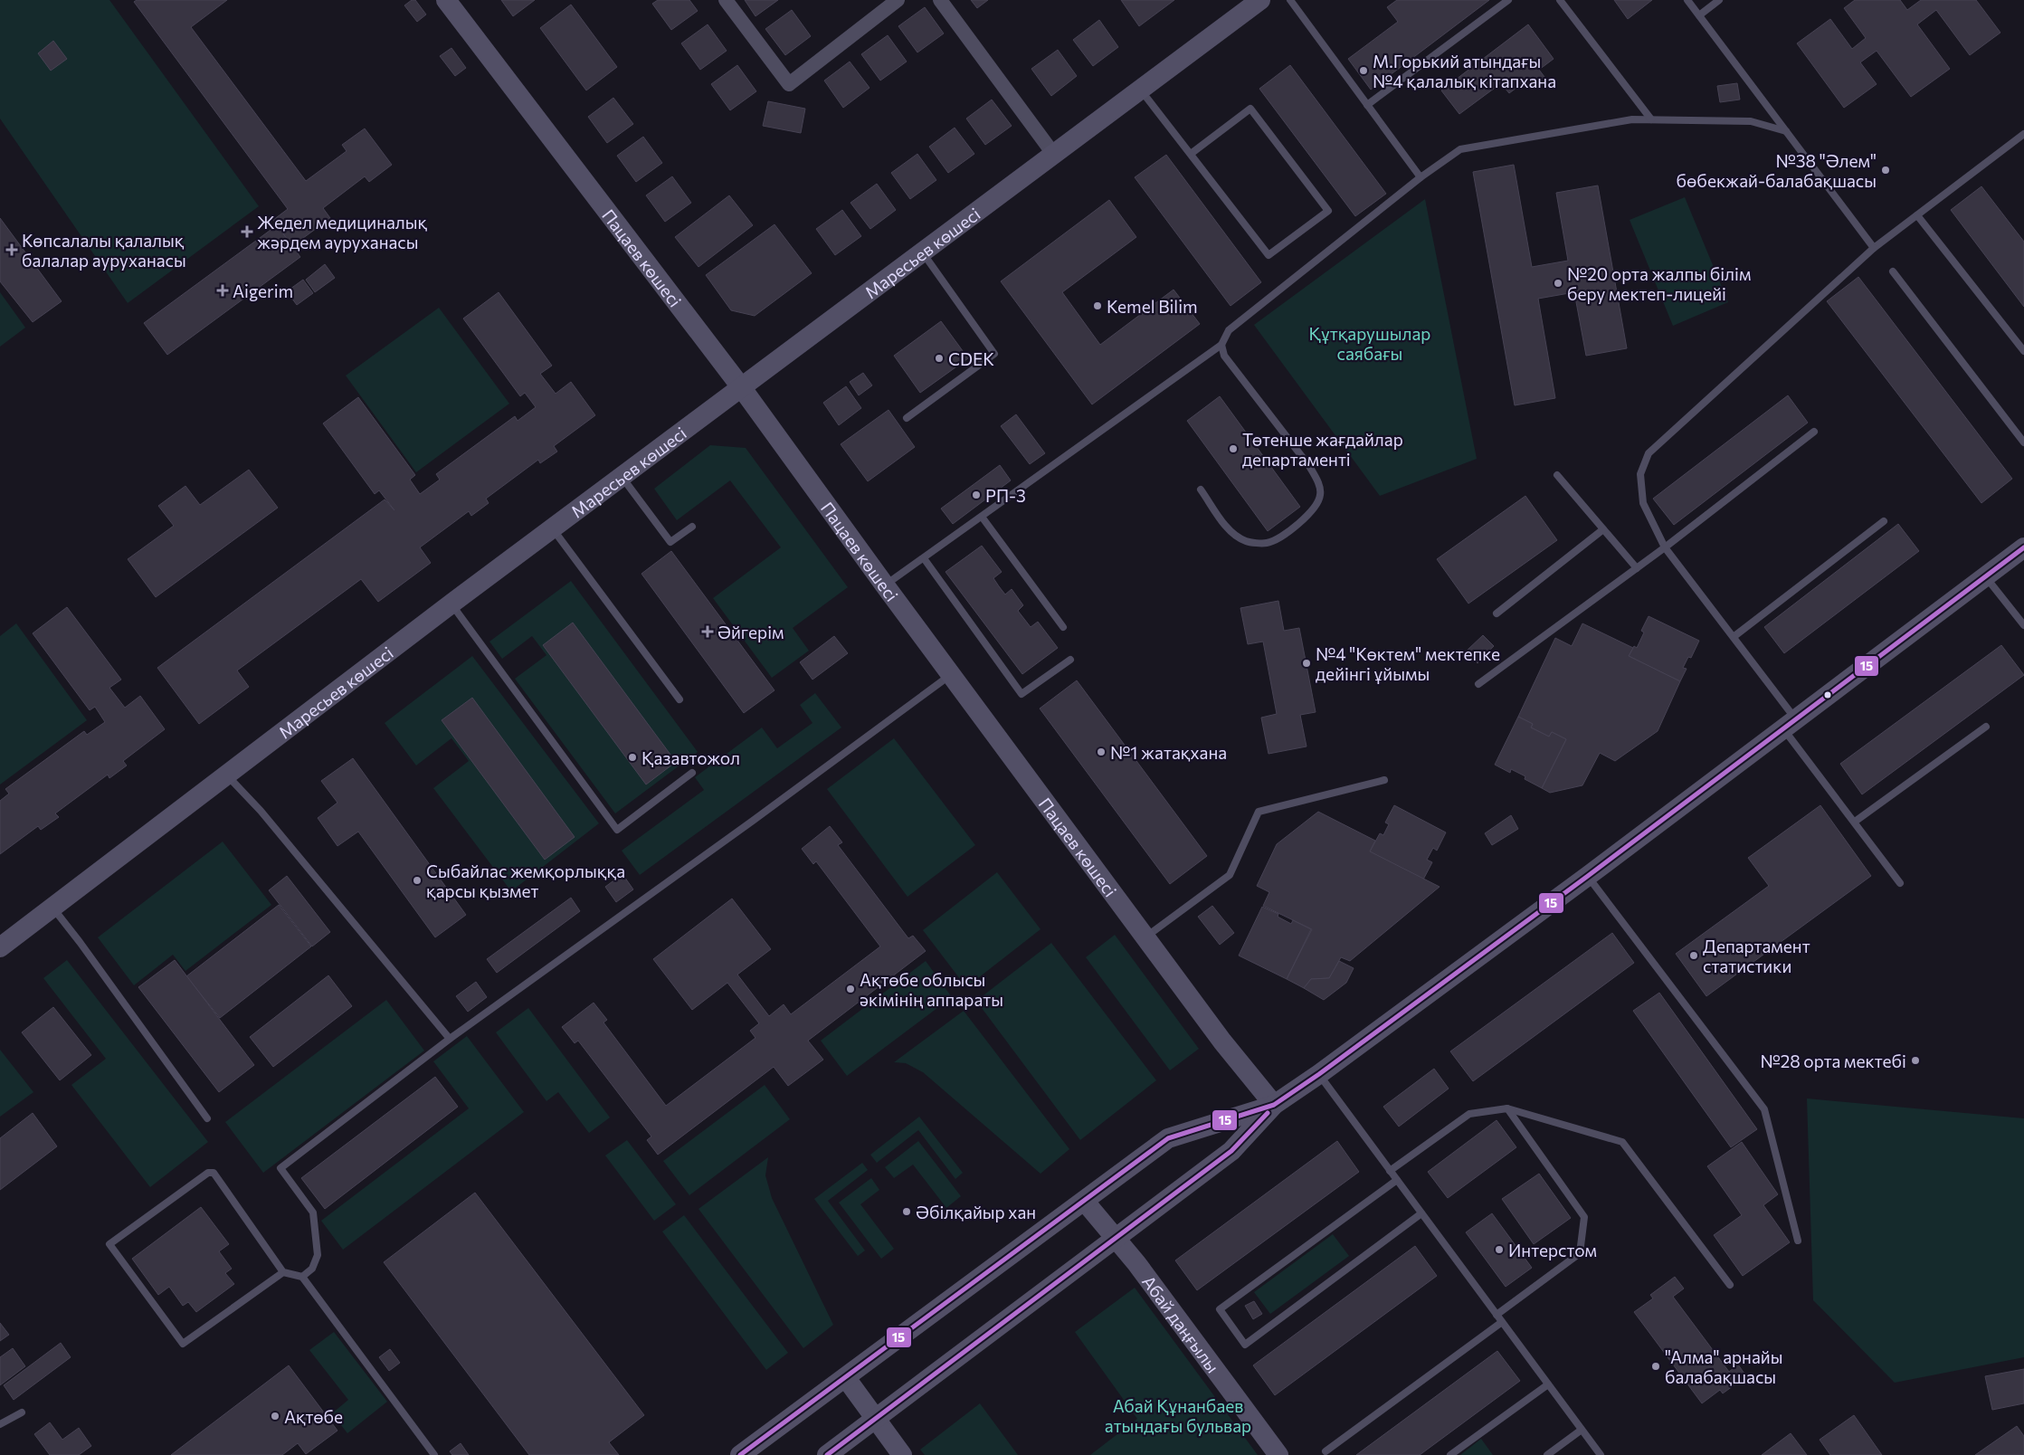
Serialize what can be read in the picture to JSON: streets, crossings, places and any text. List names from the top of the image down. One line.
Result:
{"streets":{"main road":["Маресьев көшесі","Пацаев көшесі","Абай даңғылы"]},"crossings":[["Маресьев көшесі","Пацаев көшесі"]],"parks":["Құтқарушылар саябағы","Абай Құнанбаев атындағы бульвар"],"places":{"other":["М.Горький атындағы №4 қалалық кітапхана","№38 \"Әлем\" бөбекжай-балабақшасы","№20 орта жалпы білім беру мектеп-лицейі","Kemel Bilim","CDEK","Төтенше жағдайлар департаменті","РП-3","№4 \"Көктем\" мектепке дейінгі ұйымы","№1 жатақхана","Қазавтожол","Сыбайлас жемқорлыққа қарсы қызмет","Департамент статистики","Ақтөбе облысы әкімінің аппараты","№28 орта мектебі","Әбілқайыр хан","Интерстом","\"Алма\" арнайы балабақшасы","Ақтөбе"],"health":["Жедел медициналық жәрдем ауруханасы","Көпсалалы қалалық балалар ауруханасы","Aigerim","Әйгерім"]},"lines":["transit line 15"]}
